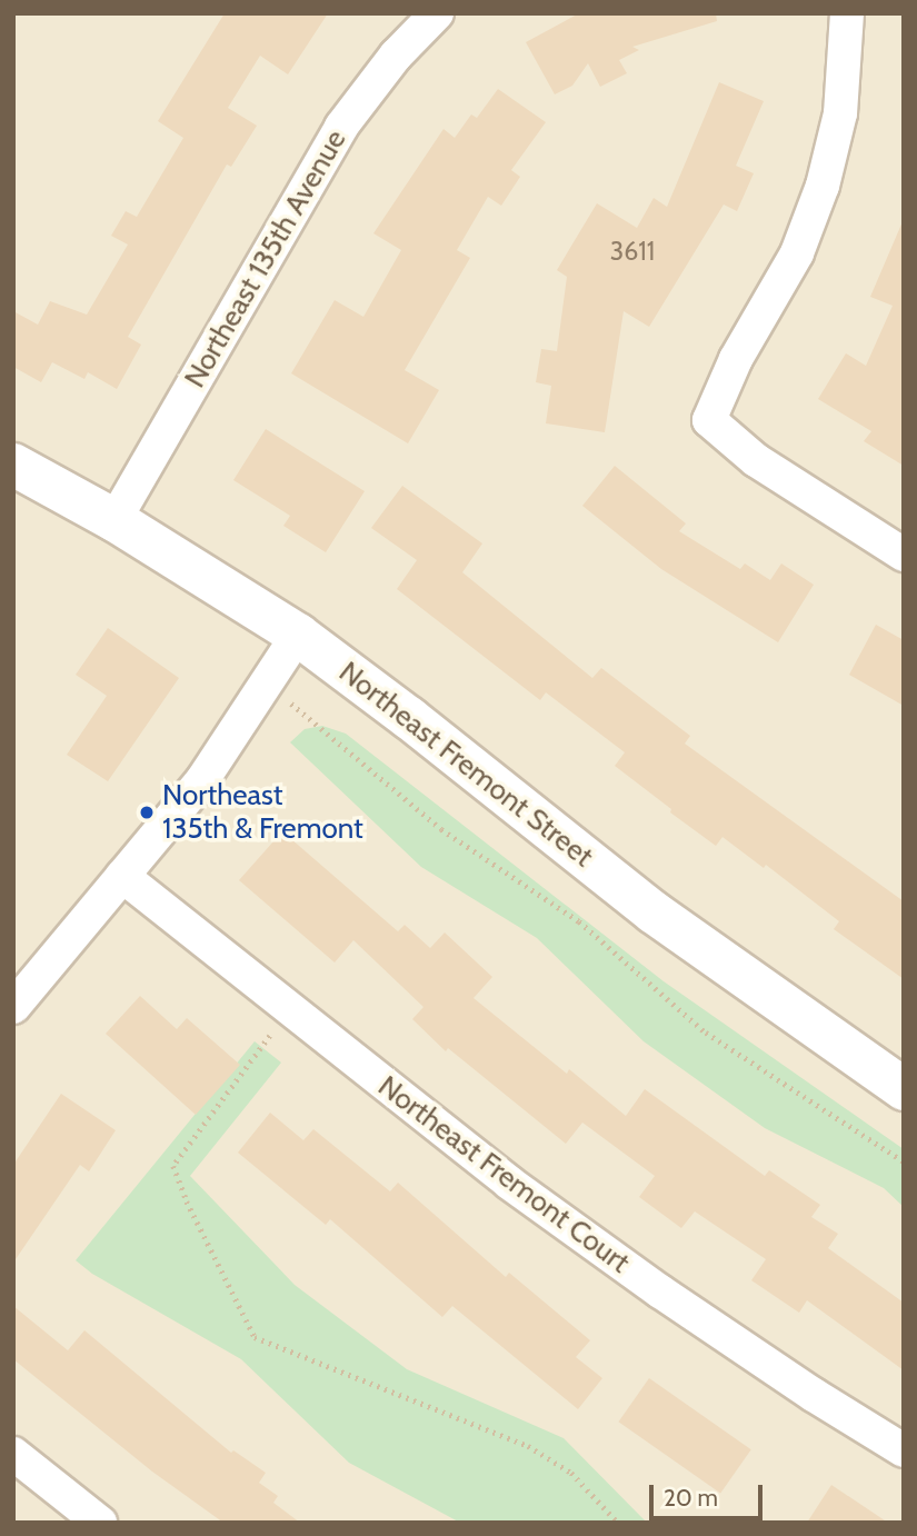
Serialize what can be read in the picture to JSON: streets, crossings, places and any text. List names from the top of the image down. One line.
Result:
{"streets":{"street":["Northeast 135th Avenue","Northeast Fremont Street","Northeast Fremont Court"]},"crossings":[["Northeast 135th Avenue","Northeast Fremont Street"]],"places":["Northeast 135th & Fremont"],"house_numbers":["3611"],"scale_bar":"20 m"}
